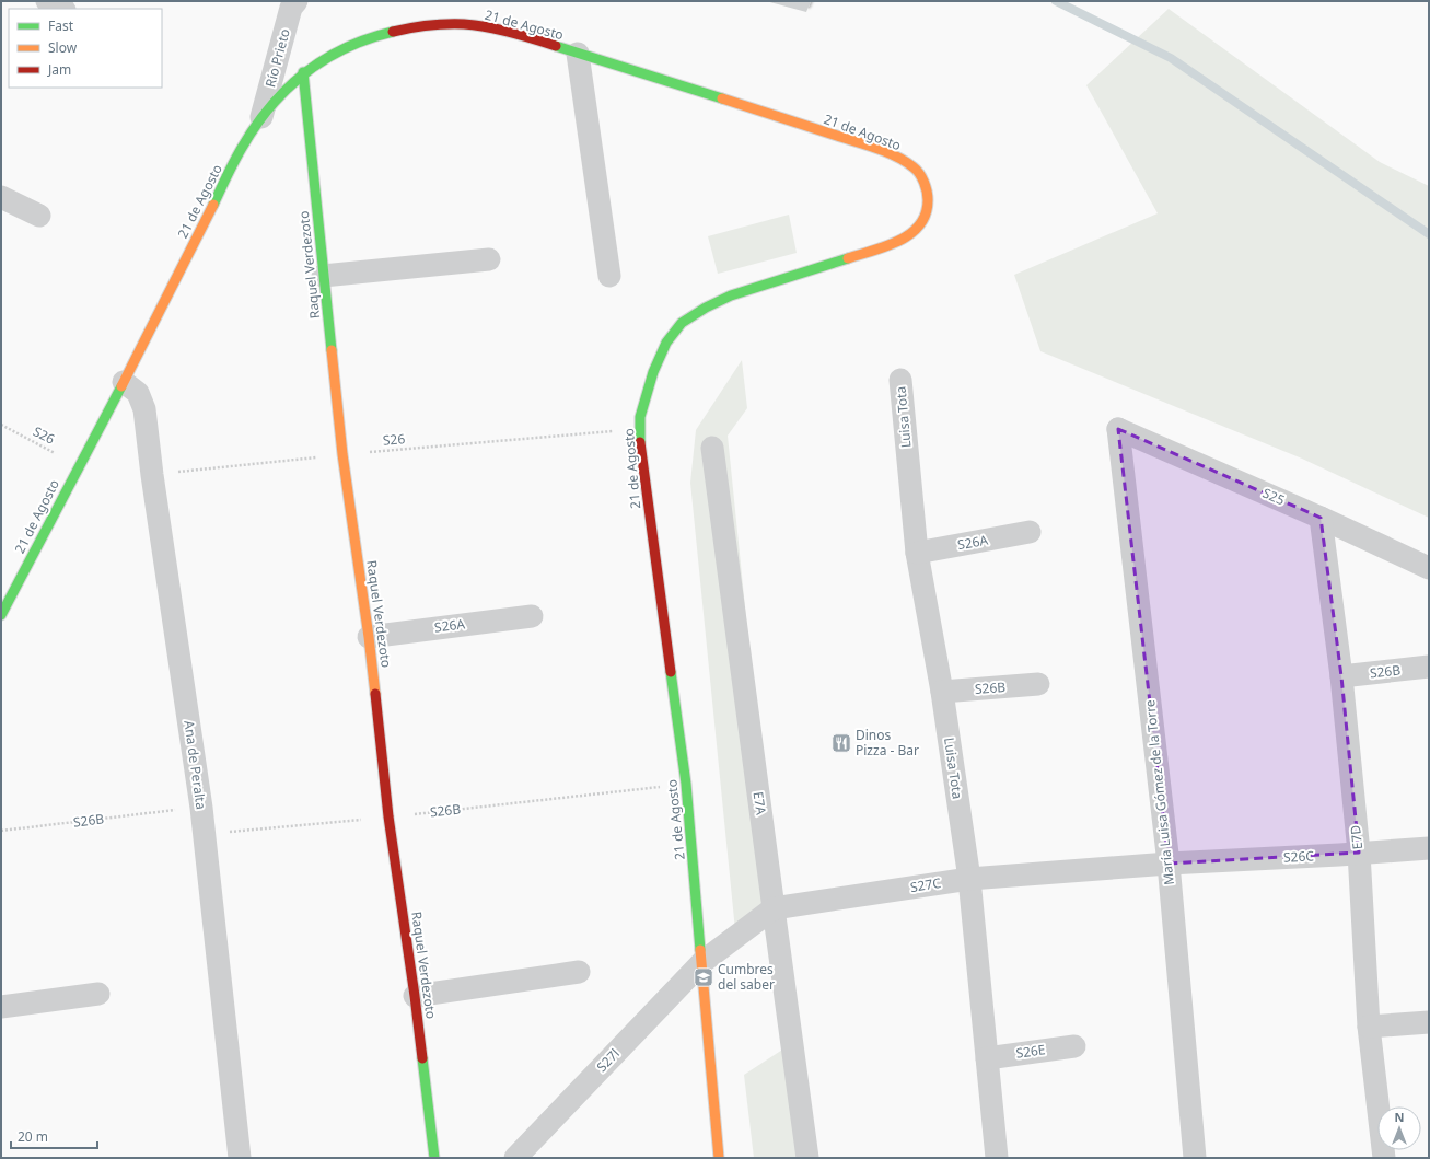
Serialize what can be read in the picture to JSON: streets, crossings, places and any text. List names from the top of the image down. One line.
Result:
{"streets":{"street":["21 de Agosto","Río Prieto","Raquel Verdezoto","Luisa Tota","S25","S26A","S26B","Ana de Peralta","María Luisa Gómez de la Torre","E7A","E7D","S26C","S27C","S26E","S27l"],"path":["S26"]},"crossings":[["21 de Agosto","Río Prieto"],["21 de Agosto","Raquel Verdezoto"],["21 de Agosto","S26"],["21 de Agosto","S26B"],["21 de Agosto","Ana de Peralta"],["21 de Agosto","S27C"],["21 de Agosto","S27l"],["Raquel Verdezoto","S26"],["Raquel Verdezoto","S26A"],["Raquel Verdezoto","S26B"],["Luisa Tota","S26A"],["Luisa Tota","S26B"],["Luisa Tota","S27C"],["Luisa Tota","S26E"],["S26","Ana de Peralta"],["S25","María Luisa Gómez de la Torre"],["S25","E7D"],["S26B","Ana de Peralta"],["S26B","E7D"],["María Luisa Gómez de la Torre","S26C"],["María Luisa Gómez de la Torre","S27C"],["E7A","S27C"],["E7D","S26C"],["S26C","S27C"],["S27C","S27l"]],"places":{"restaurant":["Dinos Pizza - Bar"],"school or university":["Cumbres del saber"]},"legend":["Fast","Slow","Jam"],"scale_bar":"20 m","north":"top"}
